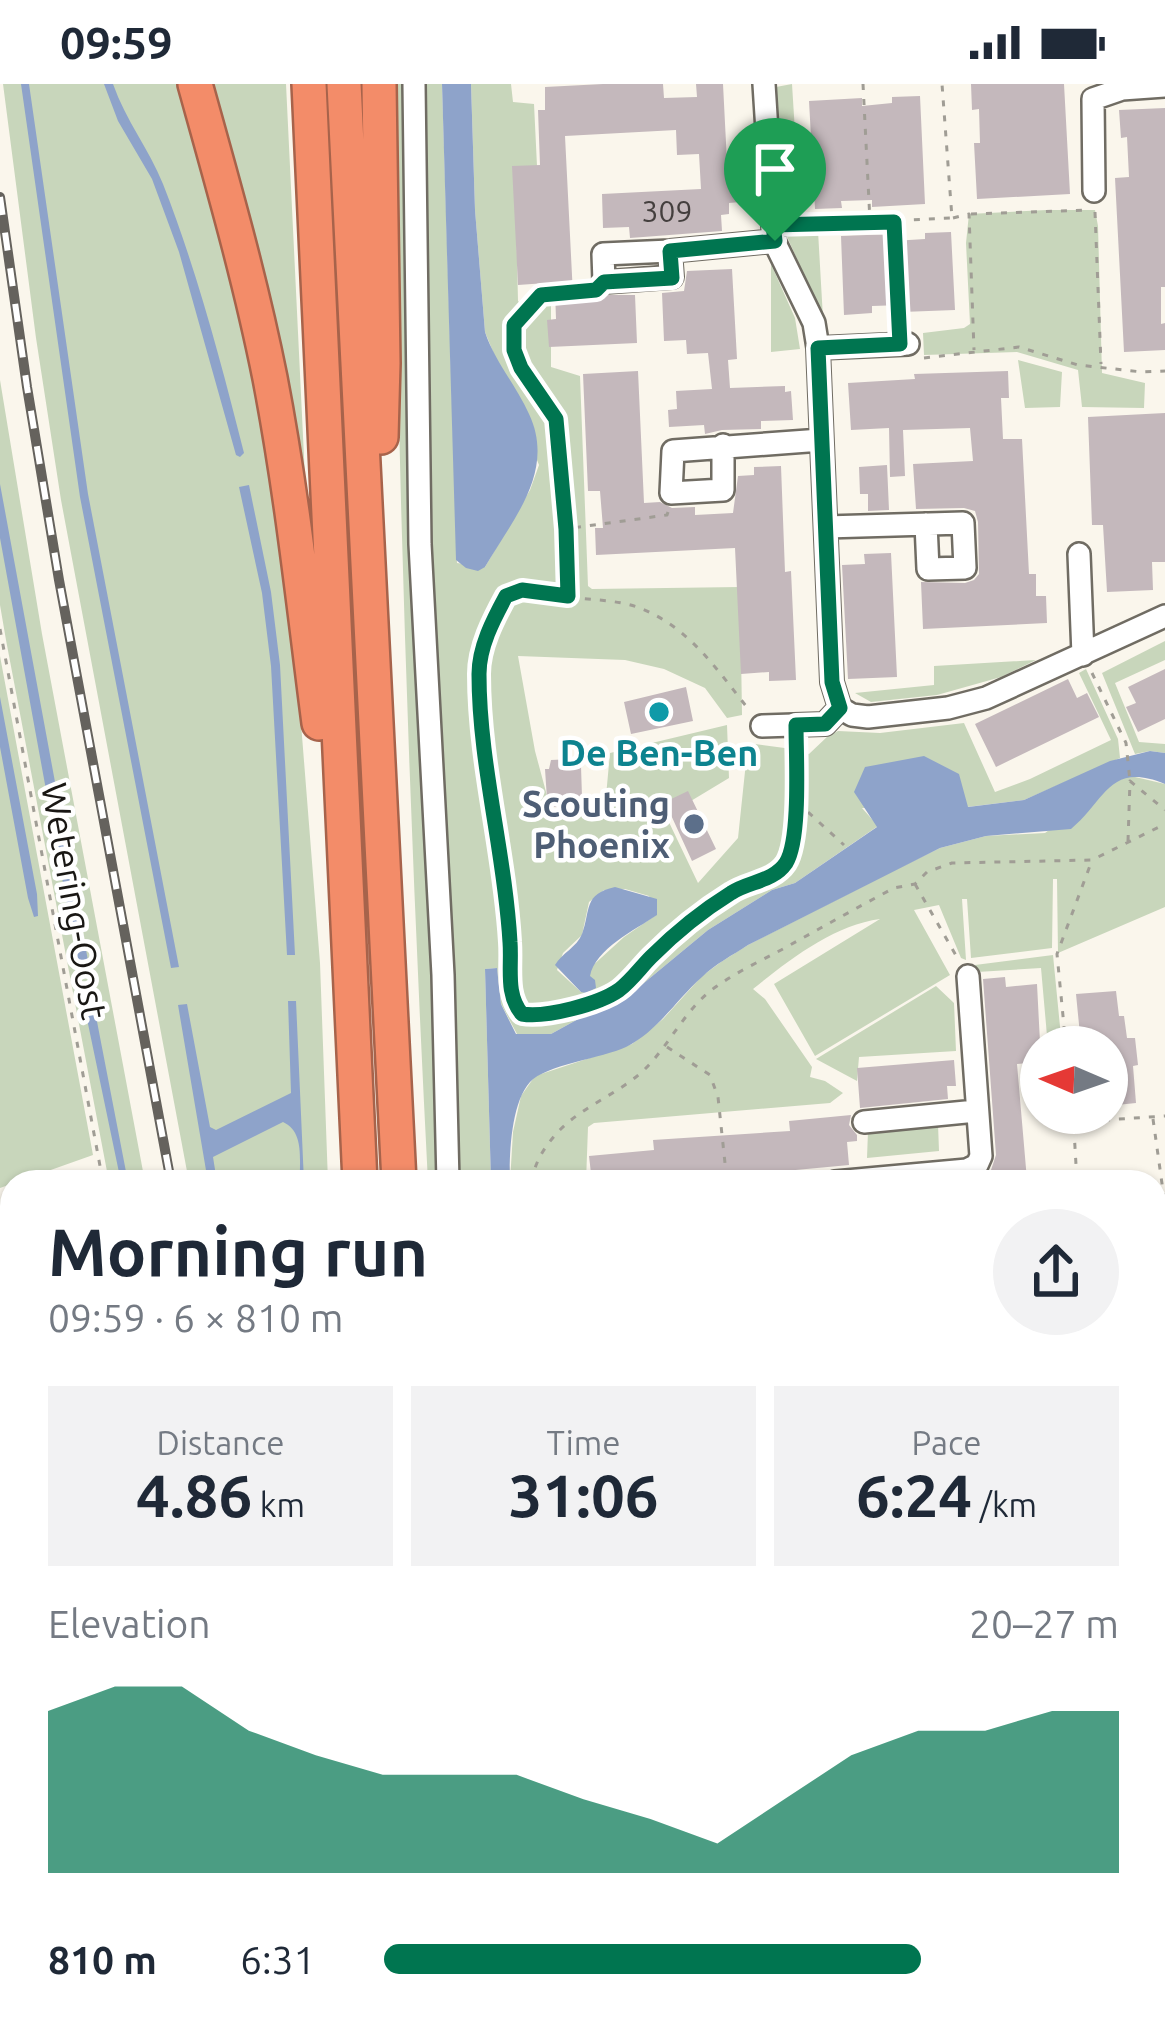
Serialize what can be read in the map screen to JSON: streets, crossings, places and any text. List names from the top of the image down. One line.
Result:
{"streets":{"path":["Wetering-Oost"]},"places":["De Ben-Ben","Scouting Phoenix"],"house_numbers":["309"],"north":"left","page":{"status":"09:59","heading":["Morning run","09:59 · 6 × 810 m"],"stats":[["Distance","4.86 km"],["Time","31:06"],["Pace","6:24 /km"]],"chart":["Elevation","20–27 m"],"list":[{"name":"810 m","note":"6:31"}]}}
